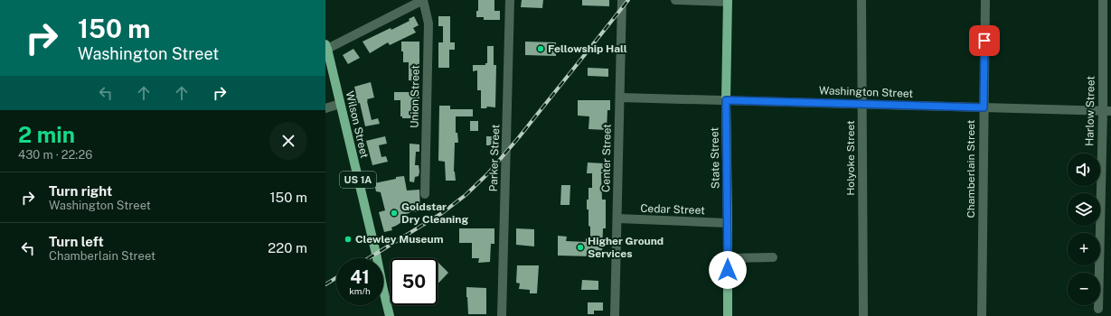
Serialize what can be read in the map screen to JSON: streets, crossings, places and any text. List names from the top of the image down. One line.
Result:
{"streets":{"main road":["Wilson Street","State Street","US 1A"],"street":["Washington Street","Union Street","Harlow Street","Parker Street","Center Street","Holyoke Street","Chamberlain Street","Cedar Street"]},"crossings":[["Washington Street","Harlow Street"],["Washington Street","Center Street"],["Washington Street","State Street"],["Washington Street","Holyoke Street"],["Washington Street","Chamberlain Street"],["Center Street","Cedar Street"],["State Street","Cedar Street"]],"places":["Fellowship Hall","Goldstar Dry Cleaning","Clewley Museum","Higher Ground Services"],"page":{"turn":["150 m","Washington Street"],"heading":["2 min","430 m · 22:26"],"map_buttons":["+","−"],"list":[{"name":"Turn right","note":"Washington Street","value":"150 m"},{"name":"Turn left","note":"Chamberlain Street","value":"220 m"}],"speed":"41 km/h","limit":"50"}}
